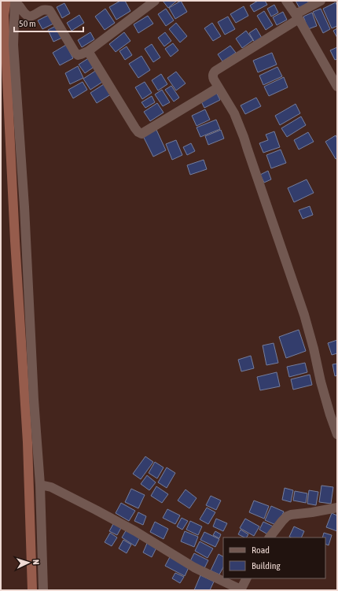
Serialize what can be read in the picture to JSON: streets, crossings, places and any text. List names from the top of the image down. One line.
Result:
{"legend":["Road","Building"],"scale_bar":"50 m","north":"right"}
